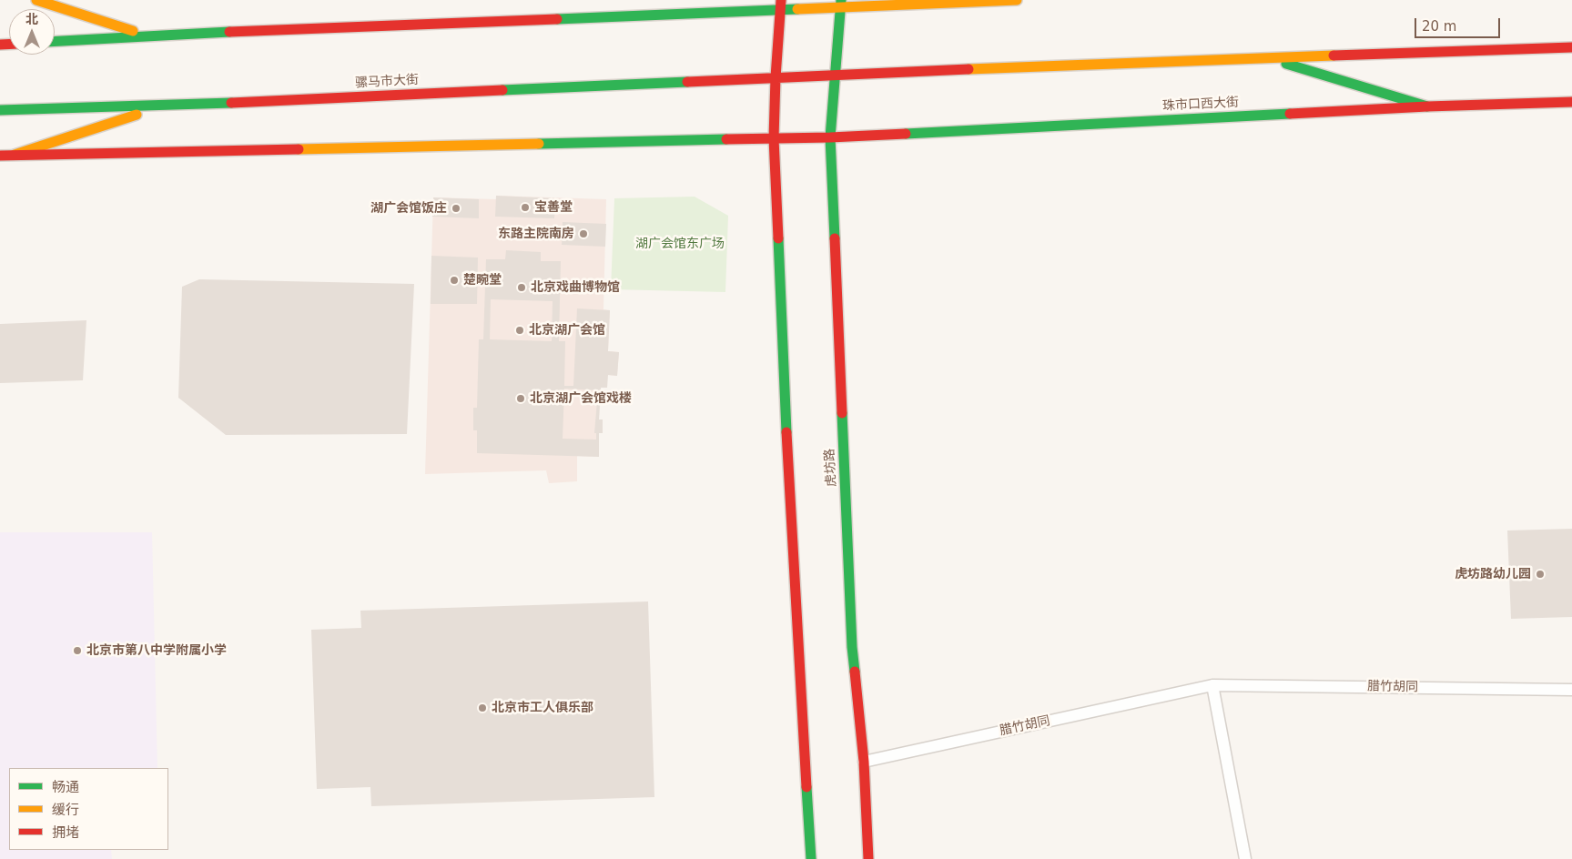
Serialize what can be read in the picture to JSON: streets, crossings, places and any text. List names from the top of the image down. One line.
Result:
{"streets":{"main road":["骡马市大街","珠市口西大街","虎坊路"],"lane":["腊竹胡同"]},"crossings":[["骡马市大街","虎坊路"],["珠市口西大街","虎坊路"],["虎坊路","腊竹胡同"]],"parks":["湖广会馆东广场"],"places":["宝善堂","湖广会馆饭庄","东路主院南房","楚畹堂","北京戏曲博物馆","北京湖广会馆","北京湖广会馆戏楼","虎坊路幼儿园","北京市第八中学附属小学","北京市工人俱乐部"],"legend":["畅通","缓行","拥堵"],"scale_bar":"20 m","north":"top"}
